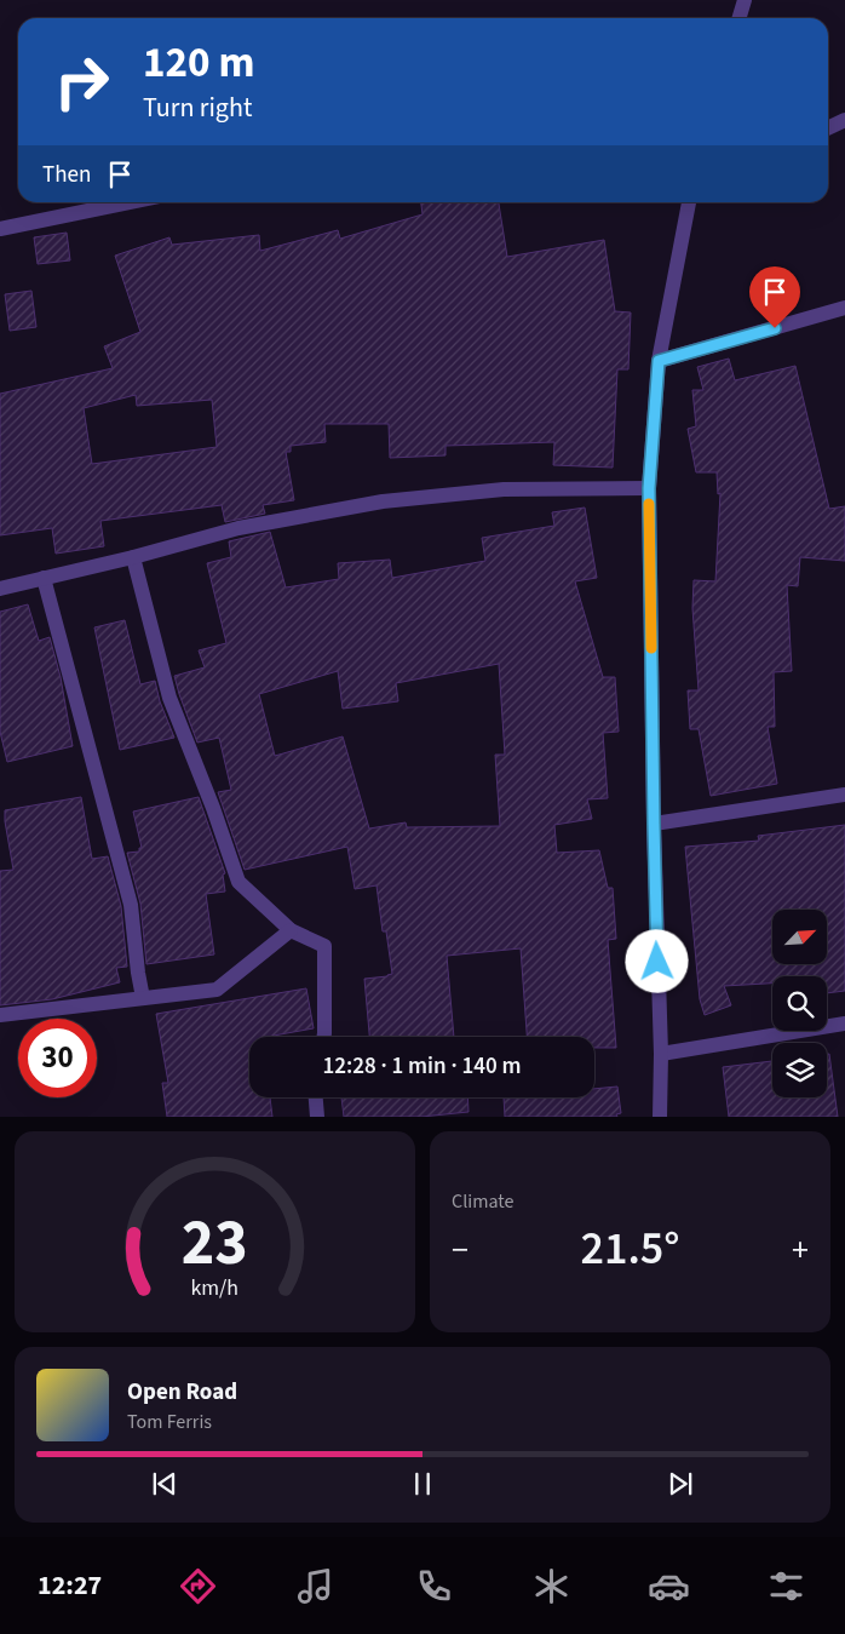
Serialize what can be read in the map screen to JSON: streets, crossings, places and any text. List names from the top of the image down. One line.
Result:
{"north":"top right","page":{"turn":["120 m","Turn right"],"then":"Then","limit":"30","trip":"12:28 · 1 min · 140 m","tile":"Climate","heat":["−","21.5°","+"],"song":["Open Road","Tom Ferris"],"tabs":"12:27","gauge":["23","km/h"]}}
